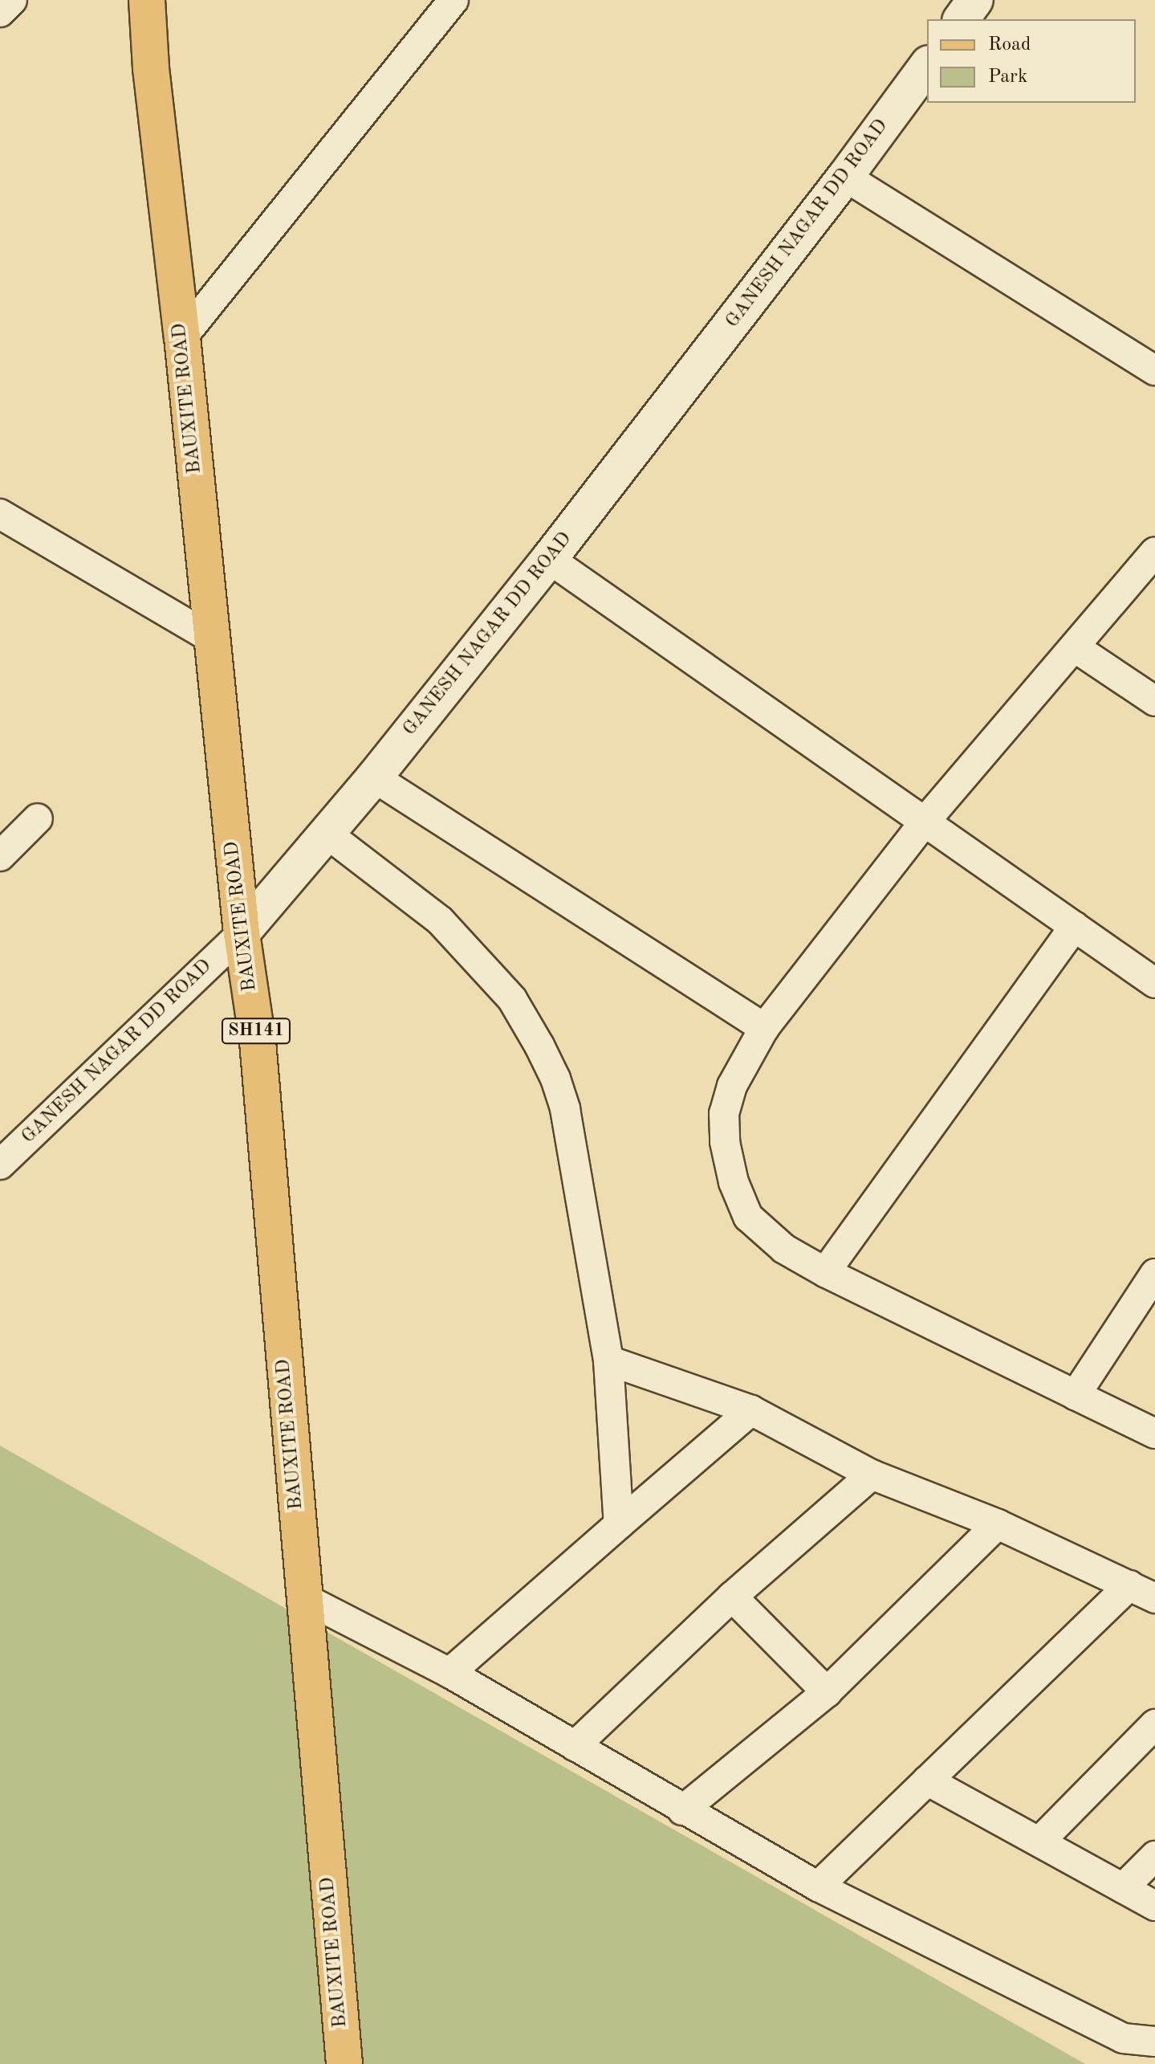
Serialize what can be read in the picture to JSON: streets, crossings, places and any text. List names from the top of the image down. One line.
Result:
{"streets":{"main road":["BAUXITE ROAD","SH141"],"street":["GANESH NAGAR DD ROAD"]},"crossings":[["GANESH NAGAR DD ROAD","BAUXITE ROAD"]],"legend":["Road","Park"]}
